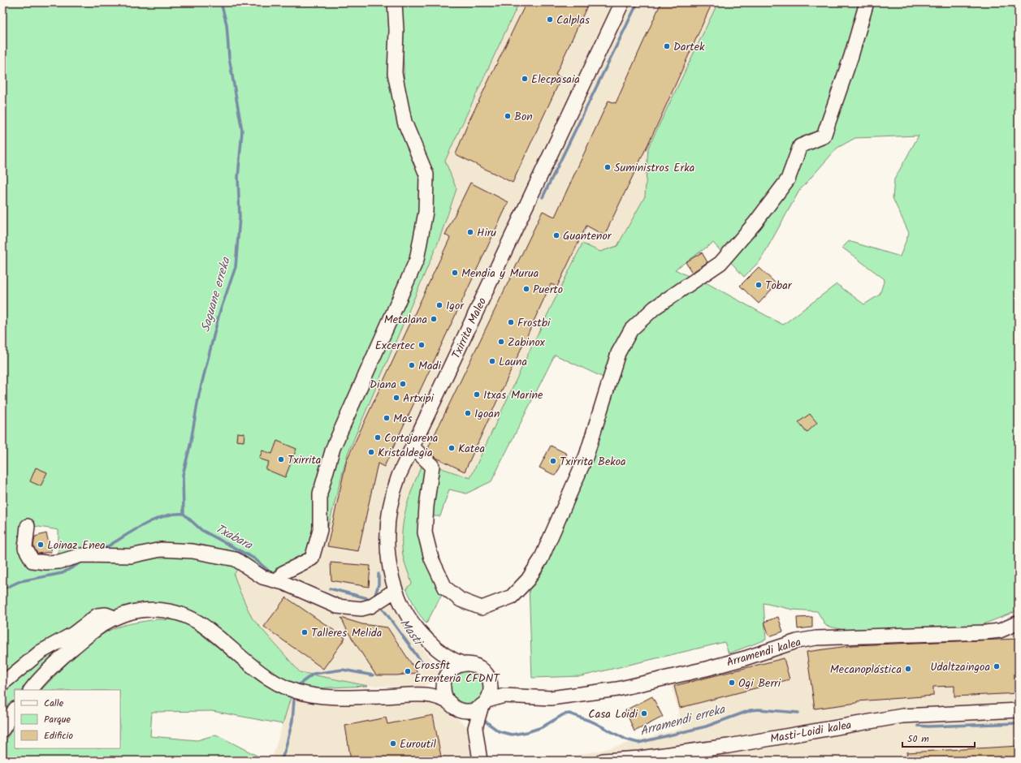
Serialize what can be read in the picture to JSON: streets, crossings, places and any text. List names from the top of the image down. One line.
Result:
{"streets":{"street":["Txirrita Maleo","Arramendi kalea","Masti-Loidi kalea"]},"water":["Saguane erreka","Txabara","Masti","Arramendi erreka"],"places":["Calplas","Dartek","Elecpasaia","Bon","Suministros Erka","Hiru","Guantenor","Mendia y Murua","Tobar","Puerto","Igor","Metalana","Frostbi","Zabinox","Excertec","Launa","Madi","Diana","Itxas Marine","Artxipi","Igoan","Mas","Cortajarena","Katea","Kristaldegia","Txirrita","Txirrita Bekoa","Loinaz Enea","Talleres Melida","Udaltzaingoa","Mecanoplástica","Crossfit Errenteria CFDNT","Ogi Berri","Casa Loidi","Euroutil"],"legend":["Calle","Parque","Edificio"],"scale_bar":"50 m"}
